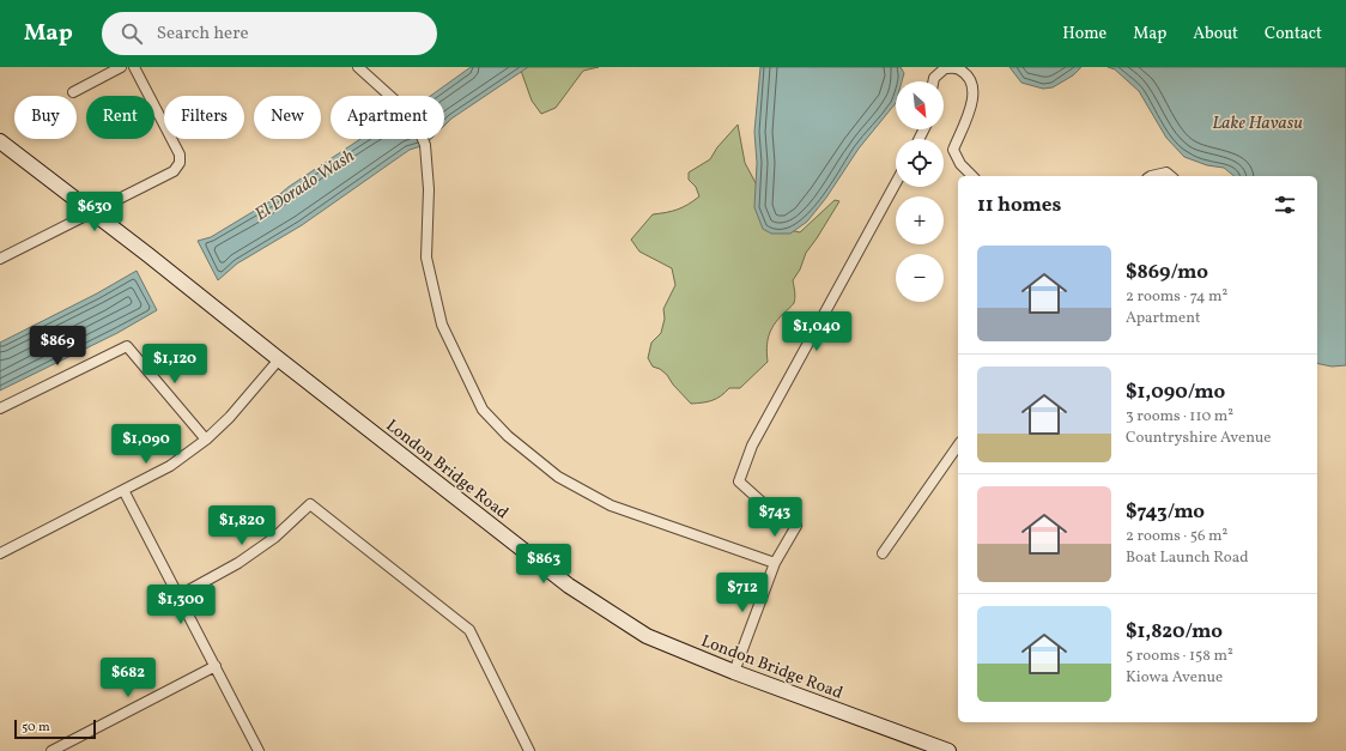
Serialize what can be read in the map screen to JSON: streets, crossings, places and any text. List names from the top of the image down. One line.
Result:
{"streets":{"street":["London Bridge Road"]},"water":["Lake Havasu","El Dorado Wash"],"scale_bar":"50 m","north":"bottom right","page":{"header":"Map","search":"Search here","nav":["Home","Map","About","Contact"],"map_buttons":["+","−"],"chip":["Buy","Rent","Filters","New","Apartment"],"heading":"11 homes","price":["$630","$1,040","$869","$1,120","$1,090","$743","$1,820","$863","$712","$1,300","$682"],"list":[{"name":"$869/mo","note":"2 rooms · 74 m² · Apartment"},{"name":"$1,090/mo","note":"3 rooms · 110 m² · Countryshire Avenue"},{"name":"$743/mo","note":"2 rooms · 56 m² · Boat Launch Road"},{"name":"$1,820/mo","note":"5 rooms · 158 m² · Kiowa Avenue"}],"scale":"50 m"}}
